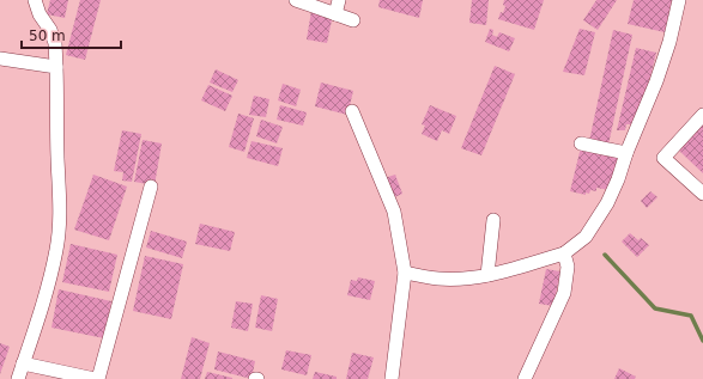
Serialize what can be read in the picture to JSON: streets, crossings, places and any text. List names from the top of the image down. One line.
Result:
{"scale_bar":"50 m"}
